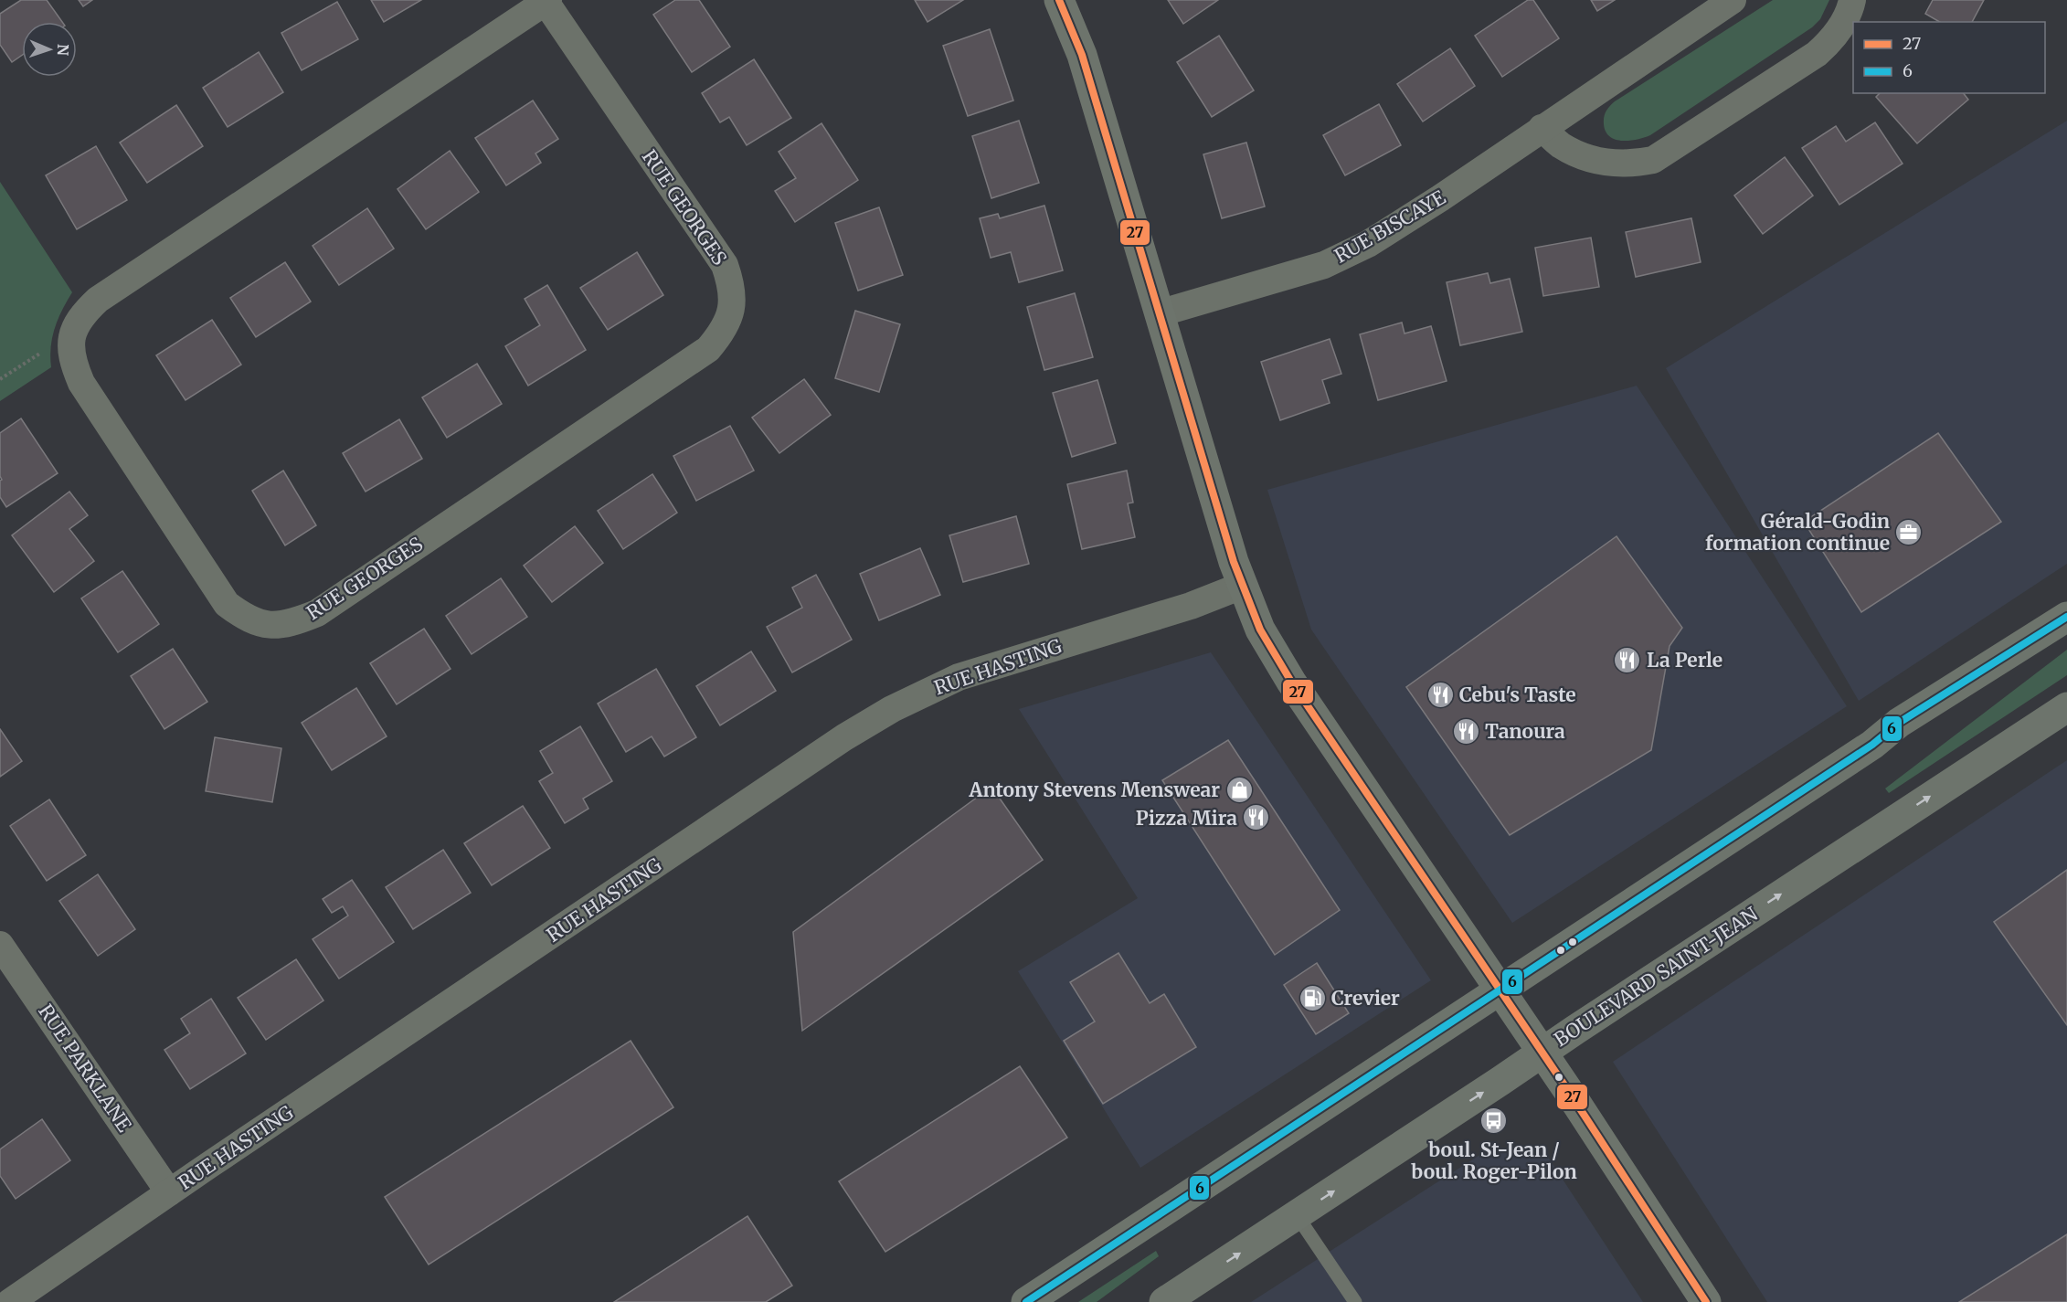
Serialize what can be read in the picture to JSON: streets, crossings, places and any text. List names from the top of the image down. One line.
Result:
{"streets":{"main road":["BOULEVARD SAINT-JEAN"],"street":["RUE GEORGES","RUE BISCAYE","RUE HASTING","RUE PARKLANE"]},"crossings":[["RUE HASTING","RUE PARKLANE"]],"places":{"office":["Gérald-Godin formation continue"],"restaurant":["La Perle","Cebu's Taste","Tanoura","Pizza Mira"],"shop":["Antony Stevens Menswear"],"fuel station":["Crevier"],"bus stop":["boul. St-Jean / boul. Roger-Pilon"]},"lines":["transit line 27","transit line 6"],"legend":["27","6"],"north":"right"}
